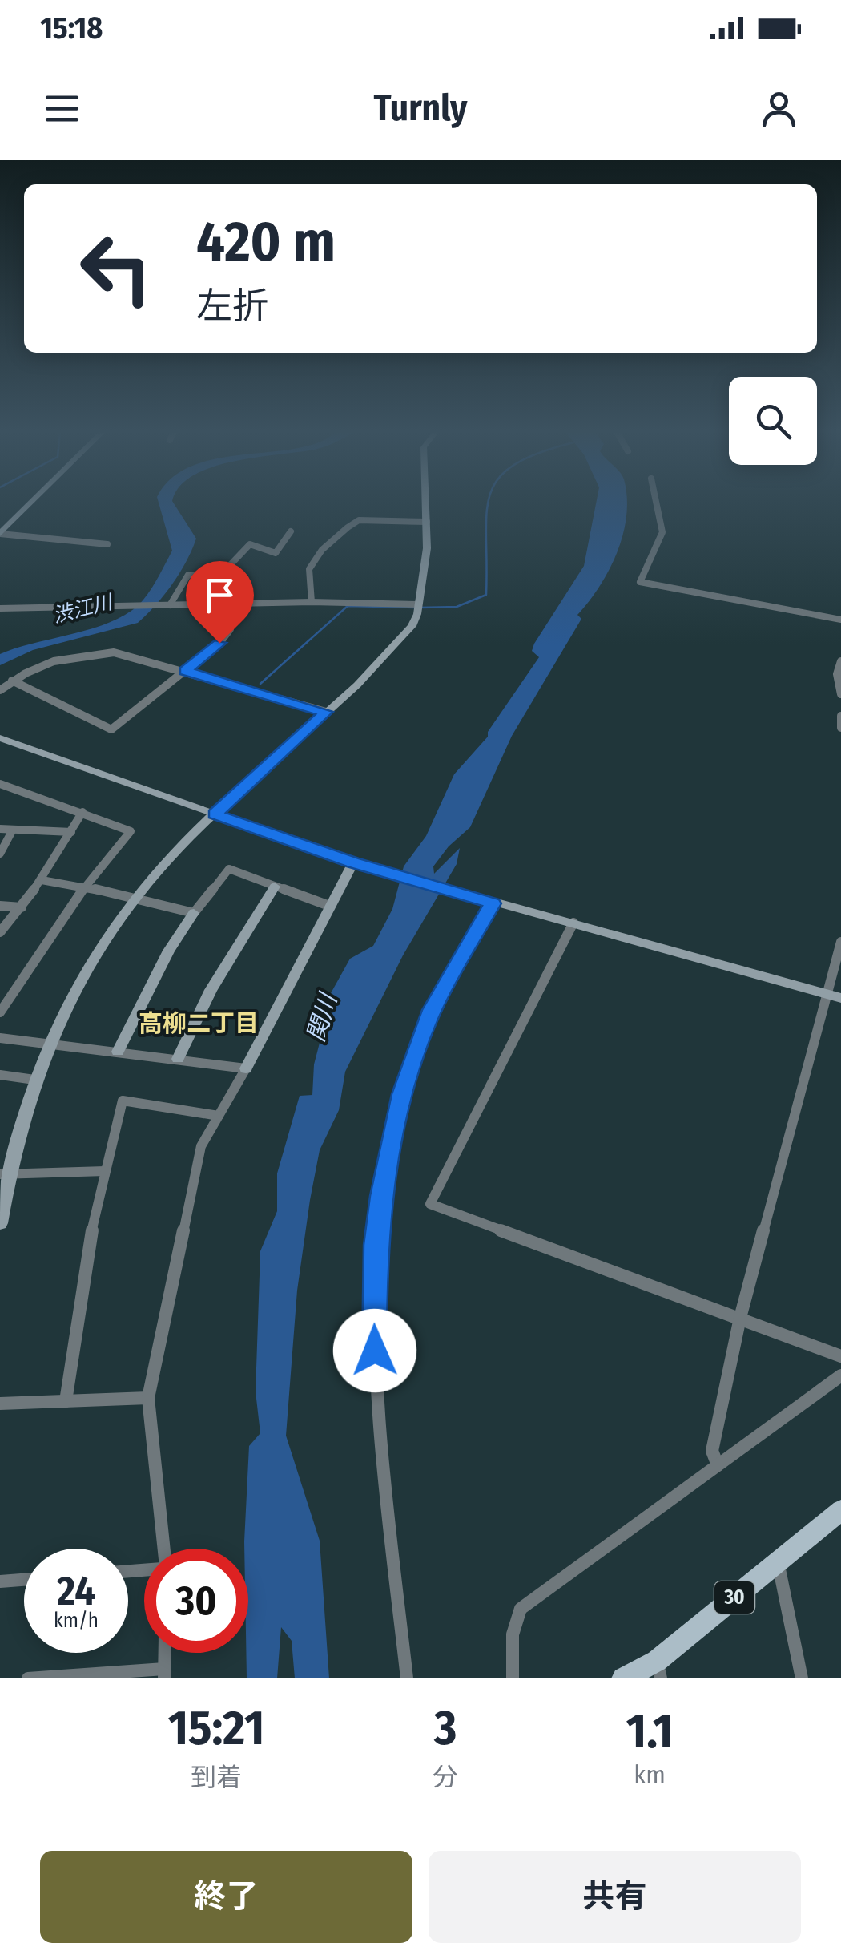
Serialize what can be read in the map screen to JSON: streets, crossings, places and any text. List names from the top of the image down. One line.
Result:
{"streets":{"main road":["30"]},"districts":["高柳二丁目"],"water":["渋江川","関川"],"page":{"status":"15:18","header":"Turnly","turn":["420 m","左折"],"speed":"24 km/h","limit":"30","eta":["15:21","到着","3","分","1.1","km"],"buttons":["終了","共有"]}}
